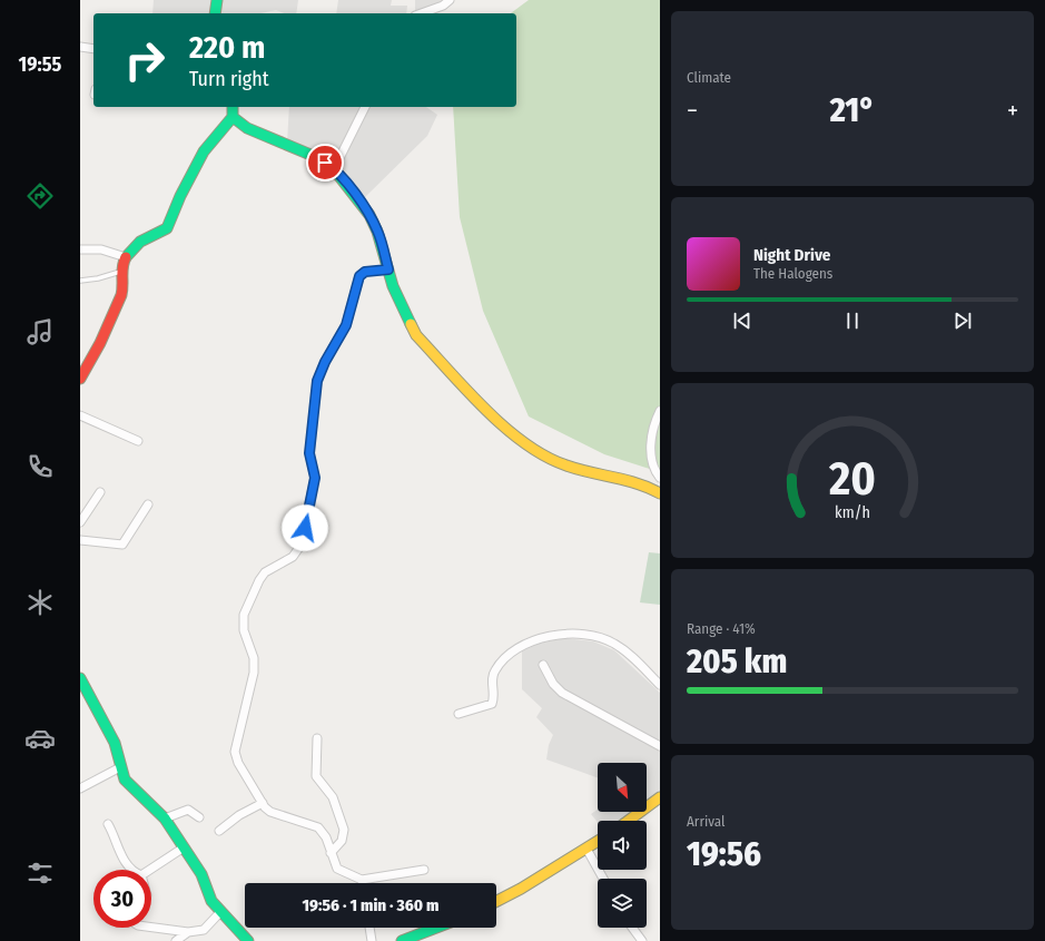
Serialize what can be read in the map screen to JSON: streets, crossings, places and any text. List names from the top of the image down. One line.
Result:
{"north":"bottom right","page":{"tabs":"19:55","tile":["Climate",["Range · 41%","205 km"],["Arrival","19:56"]],"turn":["220 m","Turn right"],"heat":["−","21°","+"],"song":["Night Drive","The Halogens"],"limit":"30","trip":"19:56 · 1 min · 360 m","gauge":["20","km/h"]}}
